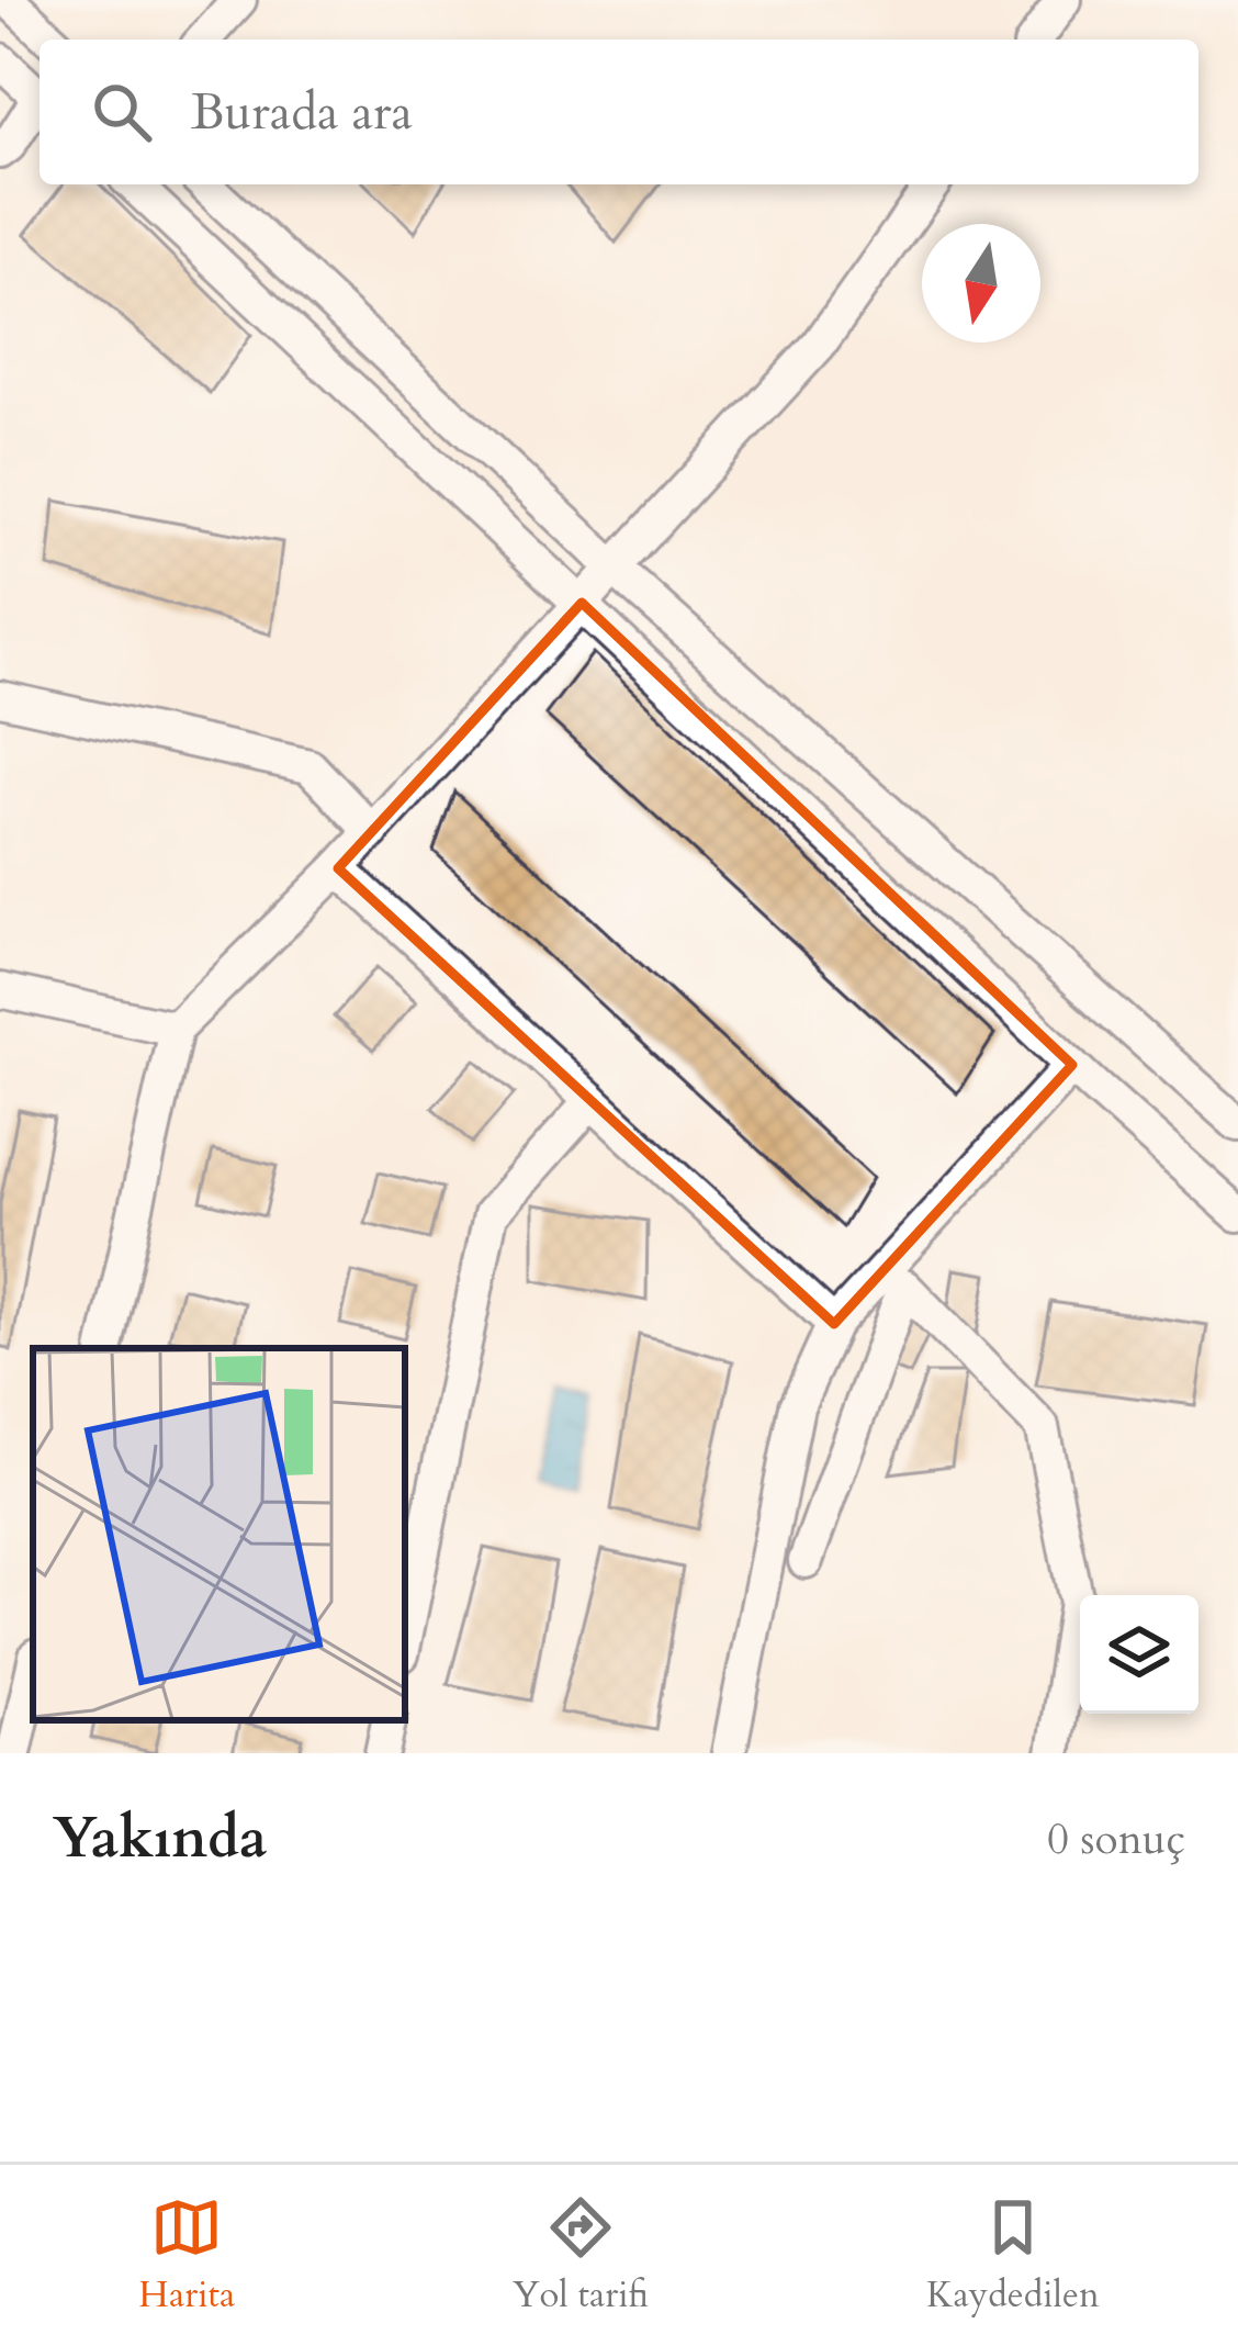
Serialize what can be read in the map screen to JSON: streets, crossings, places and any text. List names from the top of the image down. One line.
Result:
{"north":"bottom","page":{"search":"Burada ara","heading":["Yakında","0 sonuç"],"nav":["Harita","Yol tarifi","Kaydedilen"]}}
